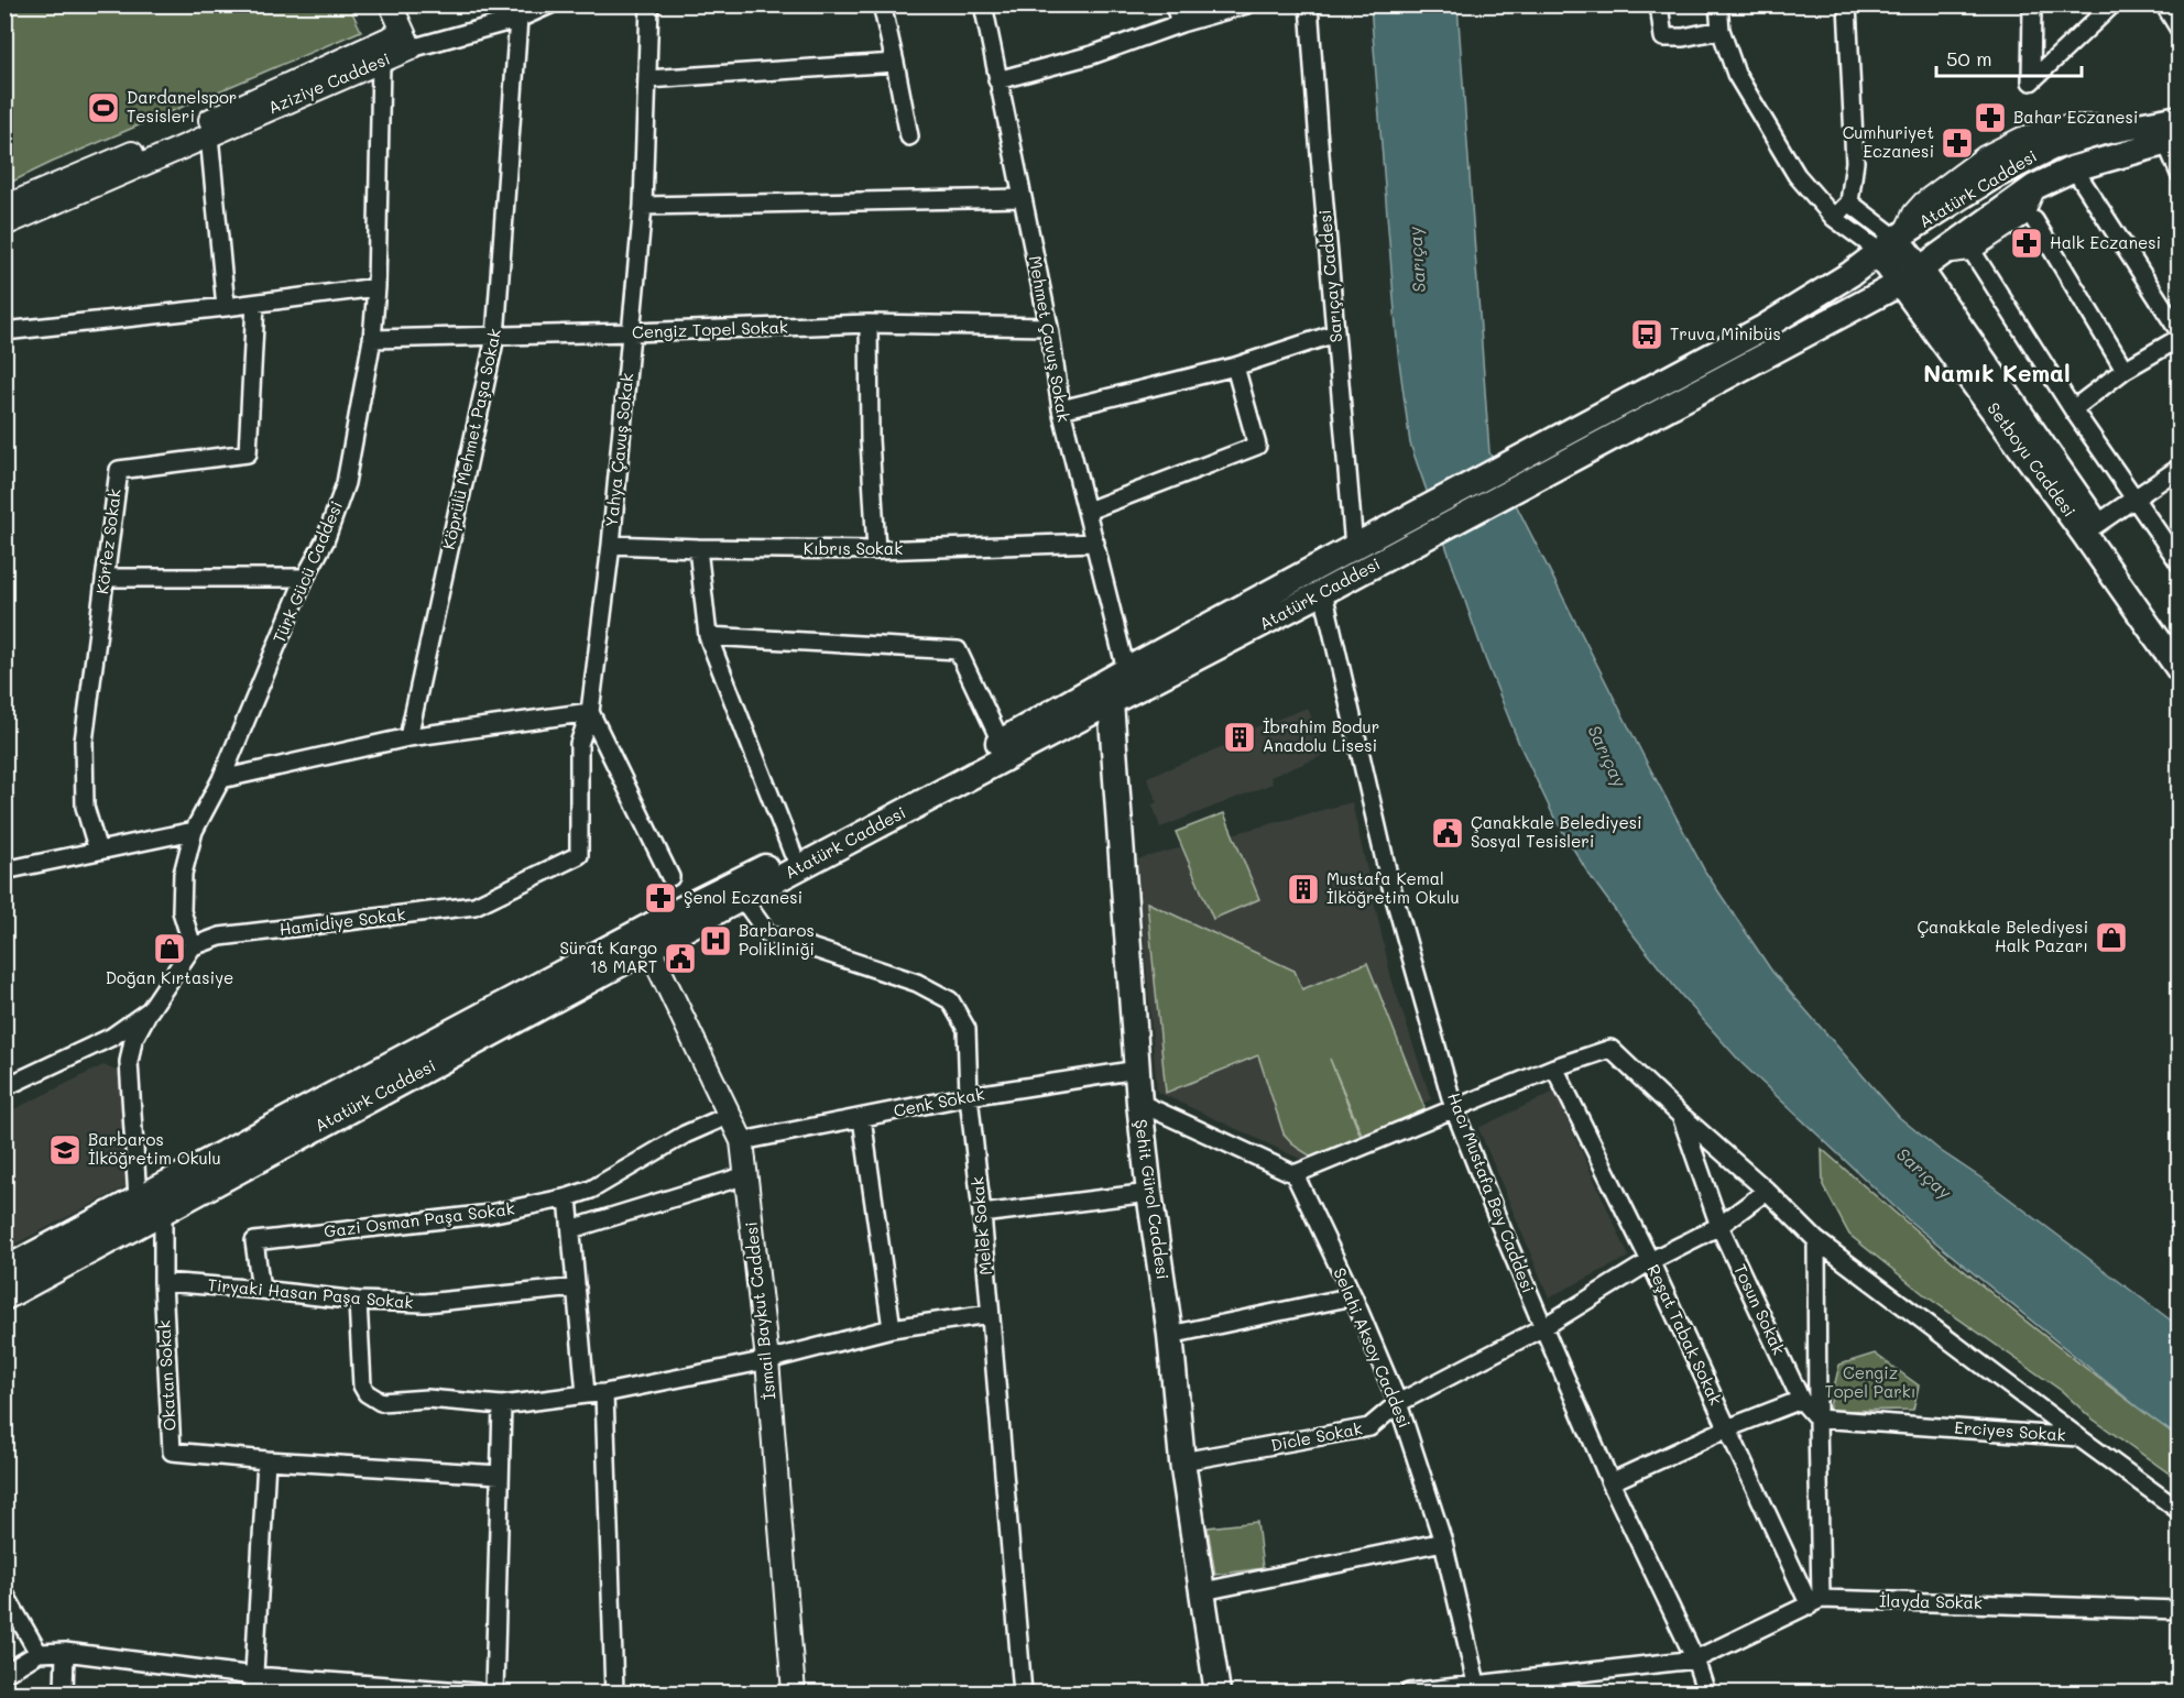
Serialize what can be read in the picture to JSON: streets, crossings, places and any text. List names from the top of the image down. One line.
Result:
{"streets":{"main road":["Atatürk Caddesi","Setboyu Caddesi","Şehit Gürol Caddesi"],"street":["Aziziye Caddesi","Sarıçay Caddesi","Cengiz Topel Sokak","Mehmet Çavuş Sokak","Köprülü Mehmet Paşa Sokak","Yahya Çavuş Sokak","Körfez Sokak","Kıbrıs Sokak","Türk Gücü Caddesi","Hamidiye Sokak","Cenk Sokak","Hacı Mustafa Bey Caddesi","Gazi Osman Paşa Sokak","Melek Sokak","Tiryaki Hasan Paşa Sokak","Tosun Sokak","İsmail Baykut Caddesi","Reşat Tabak Sokak","Selahi Aksoy Caddesi","Okatan Sokak","Erciyes Sokak","Dicle Sokak","İlayda Sokak"]},"crossings":[["Aziziye Caddesi","Köprülü Mehmet Paşa Sokak"],["Aziziye Caddesi","Türk Gücü Caddesi"],["Atatürk Caddesi","Sarıçay Caddesi"],["Atatürk Caddesi","Mehmet Çavuş Sokak"],["Atatürk Caddesi","Setboyu Caddesi"],["Atatürk Caddesi","Hacı Mustafa Bey Caddesi"],["Atatürk Caddesi","Şehit Gürol Caddesi"],["Atatürk Caddesi","Melek Sokak"],["Atatürk Caddesi","İsmail Baykut Caddesi"],["Atatürk Caddesi","Okatan Sokak"],["Cengiz Topel Sokak","Mehmet Çavuş Sokak"],["Cengiz Topel Sokak","Köprülü Mehmet Paşa Sokak"],["Cengiz Topel Sokak","Yahya Çavuş Sokak"],["Cengiz Topel Sokak","Türk Gücü Caddesi"],["Mehmet Çavuş Sokak","Kıbrıs Sokak"],["Yahya Çavuş Sokak","Kıbrıs Sokak"],["Yahya Çavuş Sokak","Hamidiye Sokak"],["Türk Gücü Caddesi","Hamidiye Sokak"],["Cenk Sokak","Şehit Gürol Caddesi"],["Cenk Sokak","Melek Sokak"],["Cenk Sokak","İsmail Baykut Caddesi"],["Hacı Mustafa Bey Caddesi","Dicle Sokak"],["Hacı Mustafa Bey Caddesi","İlayda Sokak"],["Şehit Gürol Caddesi","Dicle Sokak"],["Gazi Osman Paşa Sokak","Tiryaki Hasan Paşa Sokak"],["Gazi Osman Paşa Sokak","İsmail Baykut Caddesi"],["Tiryaki Hasan Paşa Sokak","Okatan Sokak"],["Tosun Sokak","Reşat Tabak Sokak"],["Tosun Sokak","Erciyes Sokak"],["Tosun Sokak","Dicle Sokak"],["Reşat Tabak Sokak","Dicle Sokak"],["Reşat Tabak Sokak","İlayda Sokak"],["Selahi Aksoy Caddesi","Dicle Sokak"],["Selahi Aksoy Caddesi","İlayda Sokak"]],"districts":["Namık Kemal"],"water":["Sarıçay"],"parks":["Cengiz Topel Parkı"],"places":{"sports":["Dardanelspor Tesisleri"],"pharmacy":["Bahar Eczanesi","Cumhuriyet Eczanesi","Halk Eczanesi","Şenol Eczanesi"],"bus stop":["Truva Minibüs"],"building":["İbrahim Bodur Anadolu Lisesi","Mustafa Kemal İlköğretim Okulu"],"public building":["Çanakkale Belediyesi Sosyal Tesisleri","Sürat Kargo 18 MART"],"shop":["Çanakkale Belediyesi Halk Pazarı","Doğan Kırtasiye"],"hospital":["Barbaros Polikliniği"],"school or university":["Barbaros İlköğretim Okulu"]},"scale_bar":"50 m"}
